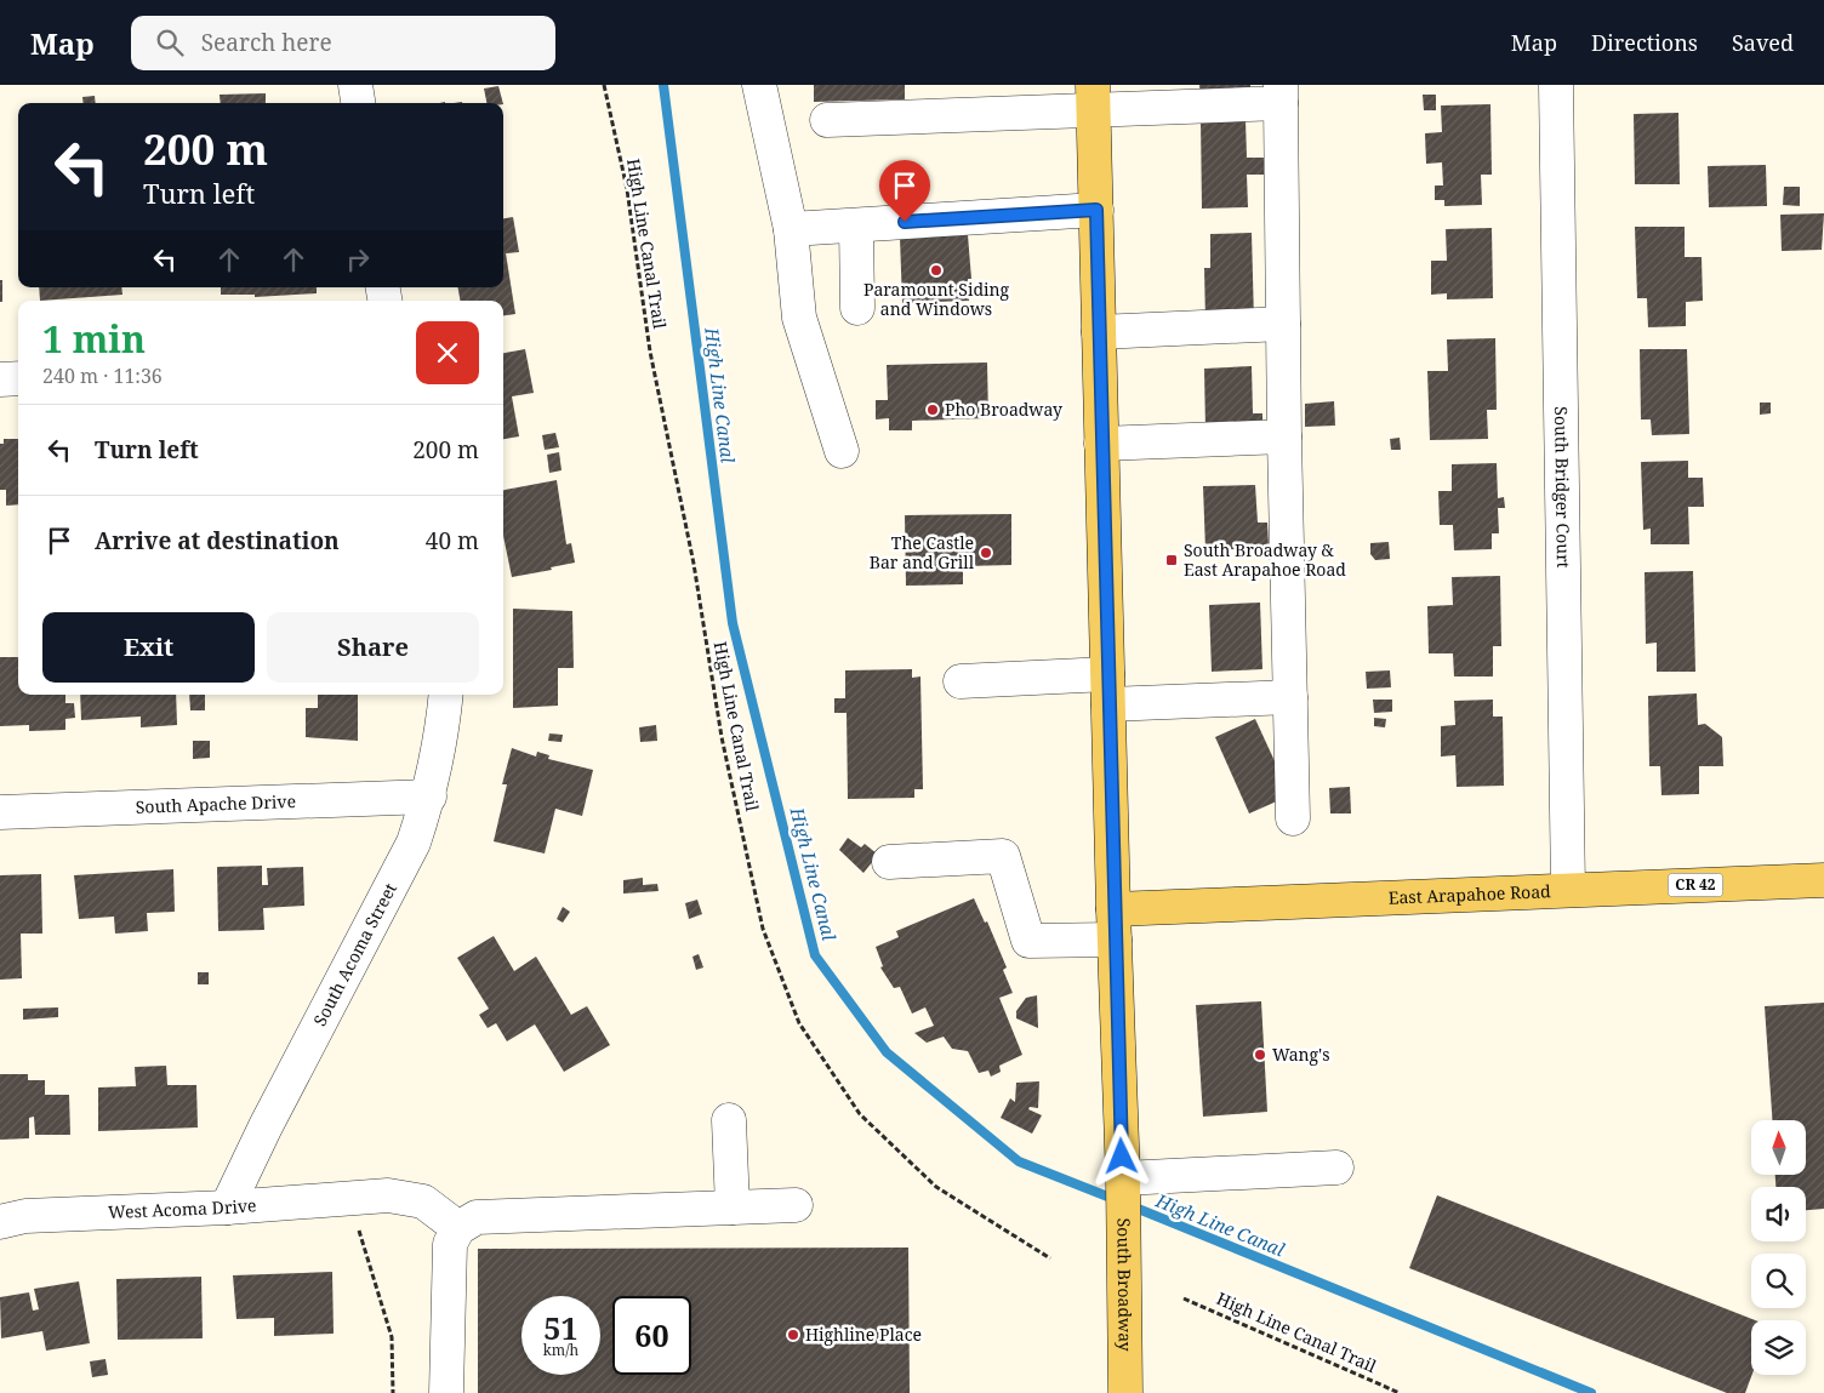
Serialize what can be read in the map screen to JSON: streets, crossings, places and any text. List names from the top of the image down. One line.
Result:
{"streets":{"main road":["CR 42","East Arapahoe Road","South Broadway"],"street":["South Bridger Court","South Apache Drive","South Acoma Street","West Acoma Drive"],"path":["High Line Canal Trail"]},"crossings":[["South Bridger Court","East Arapahoe Road"],["South Apache Drive","South Acoma Street"],["East Arapahoe Road","South Broadway"],["South Acoma Street","West Acoma Drive"]],"water":["High Line Canal"],"places":{"other":["Paramount Siding and Windows","Pho Broadway","The Castle Bar and Grill","Wang's","Highline Place"],"transit":["South Broadway & East Arapahoe Road"]},"north":"top","page":{"header":"Map","search":"Search here","nav":["Map","Directions","Saved"],"turn":["200 m","Turn left"],"heading":["1 min","240 m · 11:36"],"list":[{"name":"Turn left","value":"200 m"},{"name":"Arrive at destination","value":"40 m"}],"buttons":["Exit","Share"],"speed":"51 km/h","limit":"60"}}
